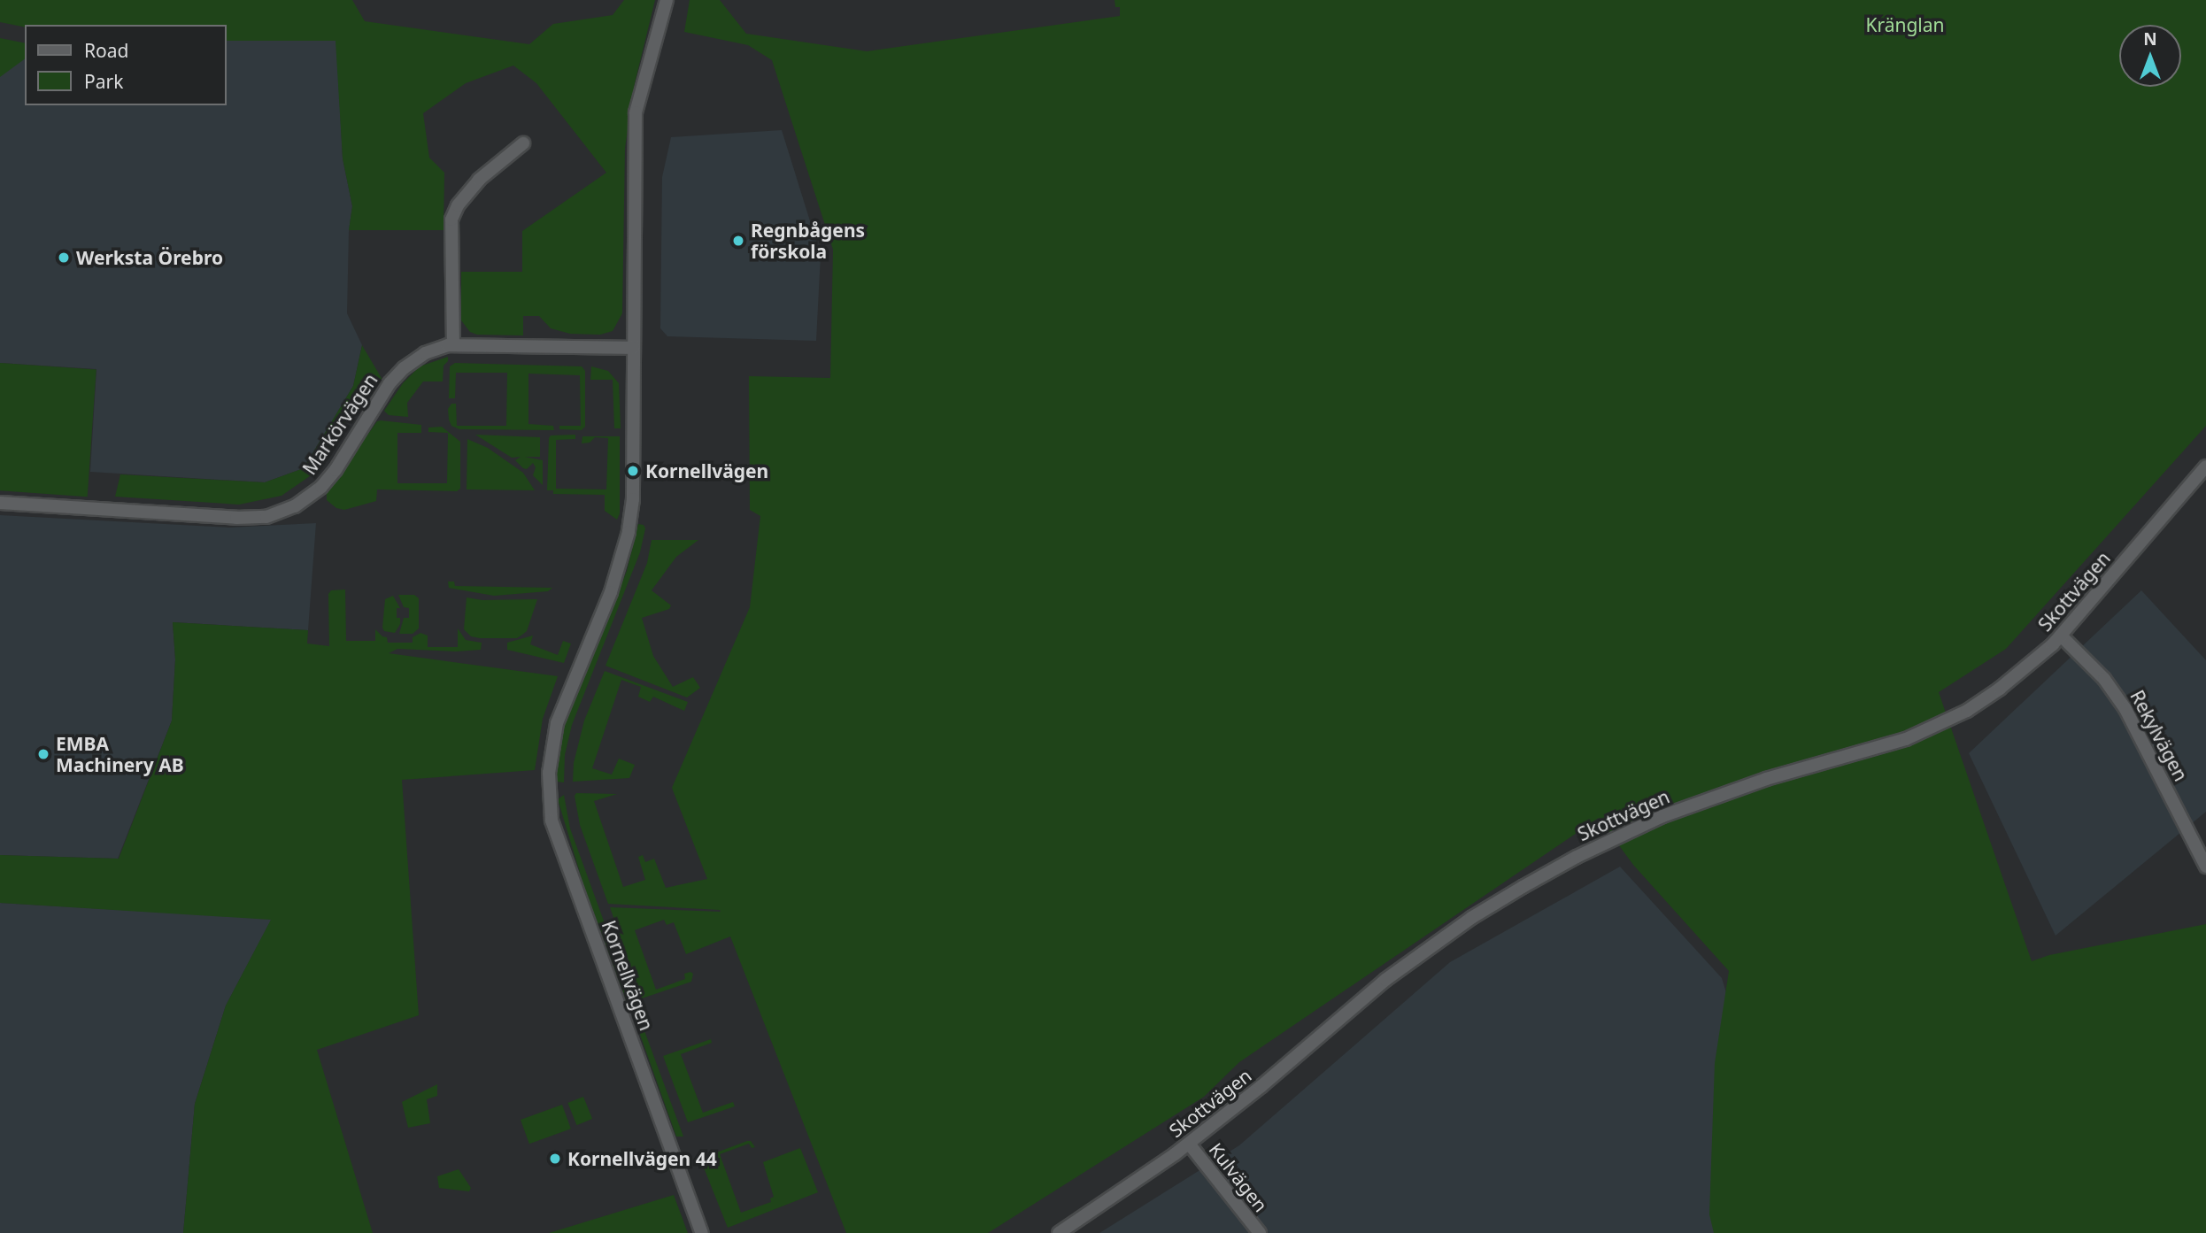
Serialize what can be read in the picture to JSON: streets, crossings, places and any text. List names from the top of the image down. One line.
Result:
{"streets":{"street":["Markörvägen","Skottvägen","Rekylvägen","Kornellvägen","Kulvägen"]},"crossings":[["Markörvägen","Kornellvägen"],["Skottvägen","Rekylvägen"],["Skottvägen","Kulvägen"]],"parks":["Kränglan"],"places":["Regnbågens förskola","Werksta Örebro","Kornellvägen","EMBA Machinery AB","Kornellvägen 44"],"legend":["Road","Park"],"north":"top"}
